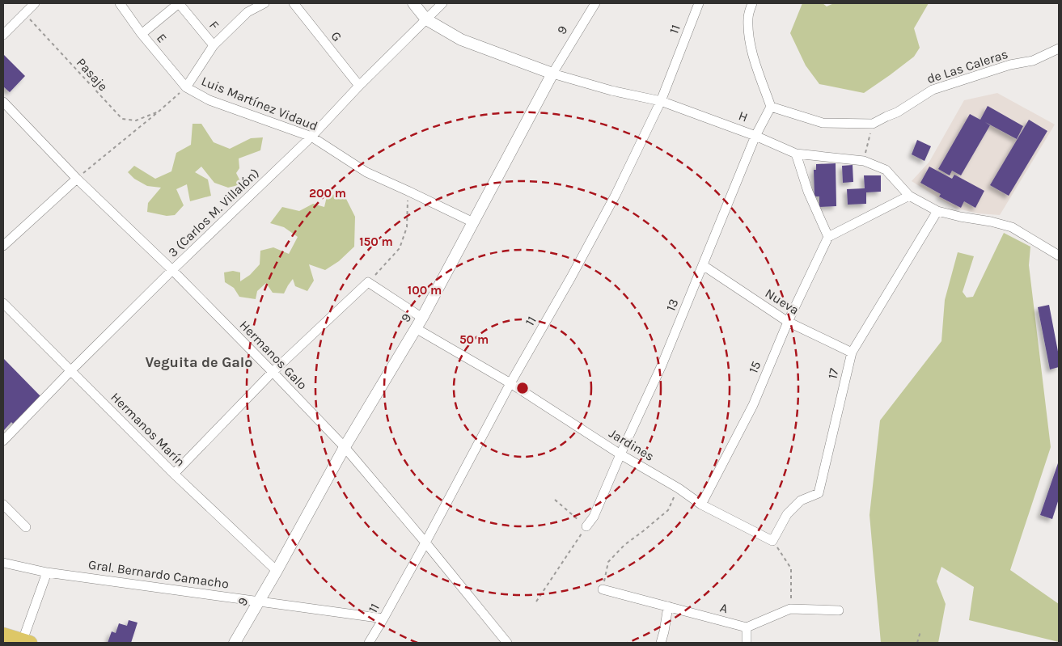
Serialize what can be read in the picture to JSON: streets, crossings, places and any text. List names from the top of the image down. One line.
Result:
{"streets":{"street":["F","11","9","G","E","de Las Caleras","Luis Martínez Vidaud","H","3 (Carlos M. Villalón)","Nueva","13","Hermanos Galo","15","17","Hermanos Marín","Jardines","Gral. Bernardo Camacho","A"],"path":["Pasaje"]},"crossings":[["11","H"],["11","Hermanos Galo"],["11","Jardines"],["11","Gral. Bernardo Camacho"],["9","Luis Martínez Vidaud"],["9","H"],["9","Hermanos Galo"],["9","Hermanos Marín"],["9","Jardines"],["9","Gral. Bernardo Camacho"],["G","3 (Carlos M. Villalón)"],["E","Luis Martínez Vidaud"],["de Las Caleras","13"],["Luis Martínez Vidaud","3 (Carlos M. Villalón)"],["H","3 (Carlos M. Villalón)"],["H","13"],["H","17"],["3 (Carlos M. Villalón)","Hermanos Galo"],["3 (Carlos M. Villalón)","Hermanos Marín"],["Nueva","13"],["Nueva","15"],["Nueva","17"],["13","Jardines"],["15","Jardines"],["17","Jardines"]],"districts":["Veguita de Galo"],"rings":["200 m","150 m","100 m","50 m"]}
